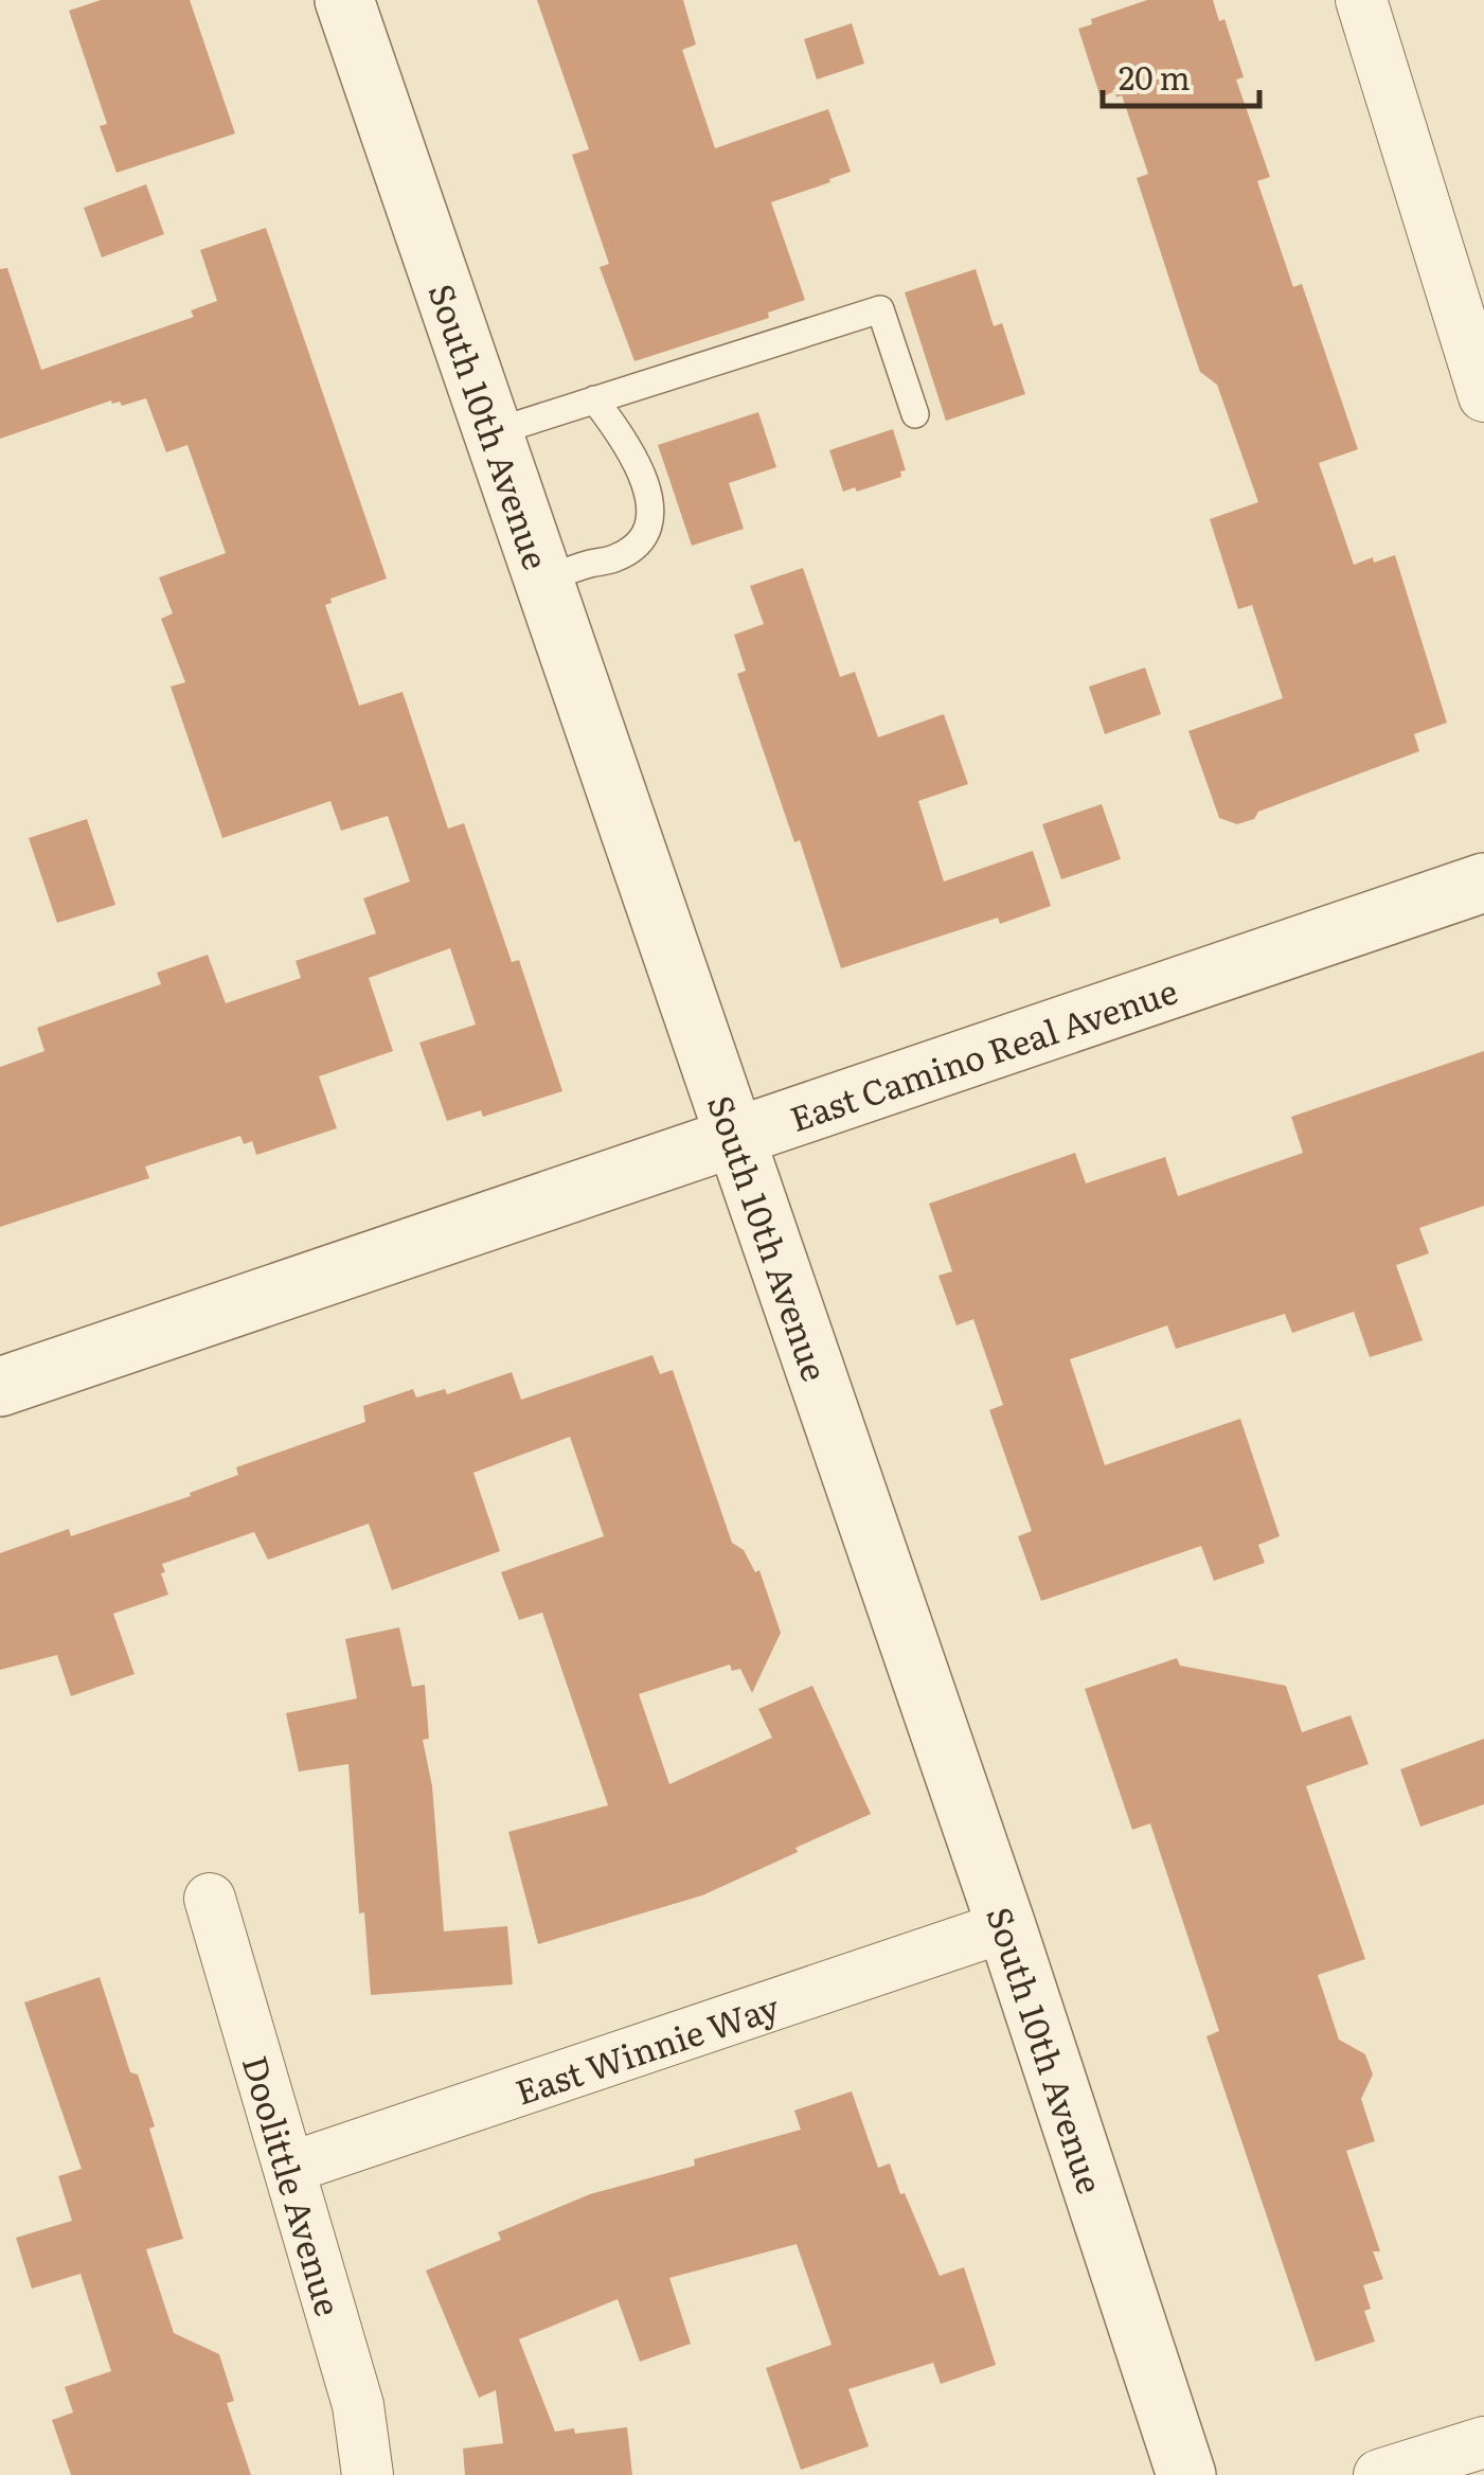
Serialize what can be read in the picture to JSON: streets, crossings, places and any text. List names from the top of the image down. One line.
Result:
{"streets":{"street":["South 10th Avenue","East Camino Real Avenue","East Winnie Way","Doolittle Avenue"]},"crossings":[["South 10th Avenue","East Camino Real Avenue"],["South 10th Avenue","East Winnie Way"],["East Winnie Way","Doolittle Avenue"]],"scale_bar":"20 m"}
